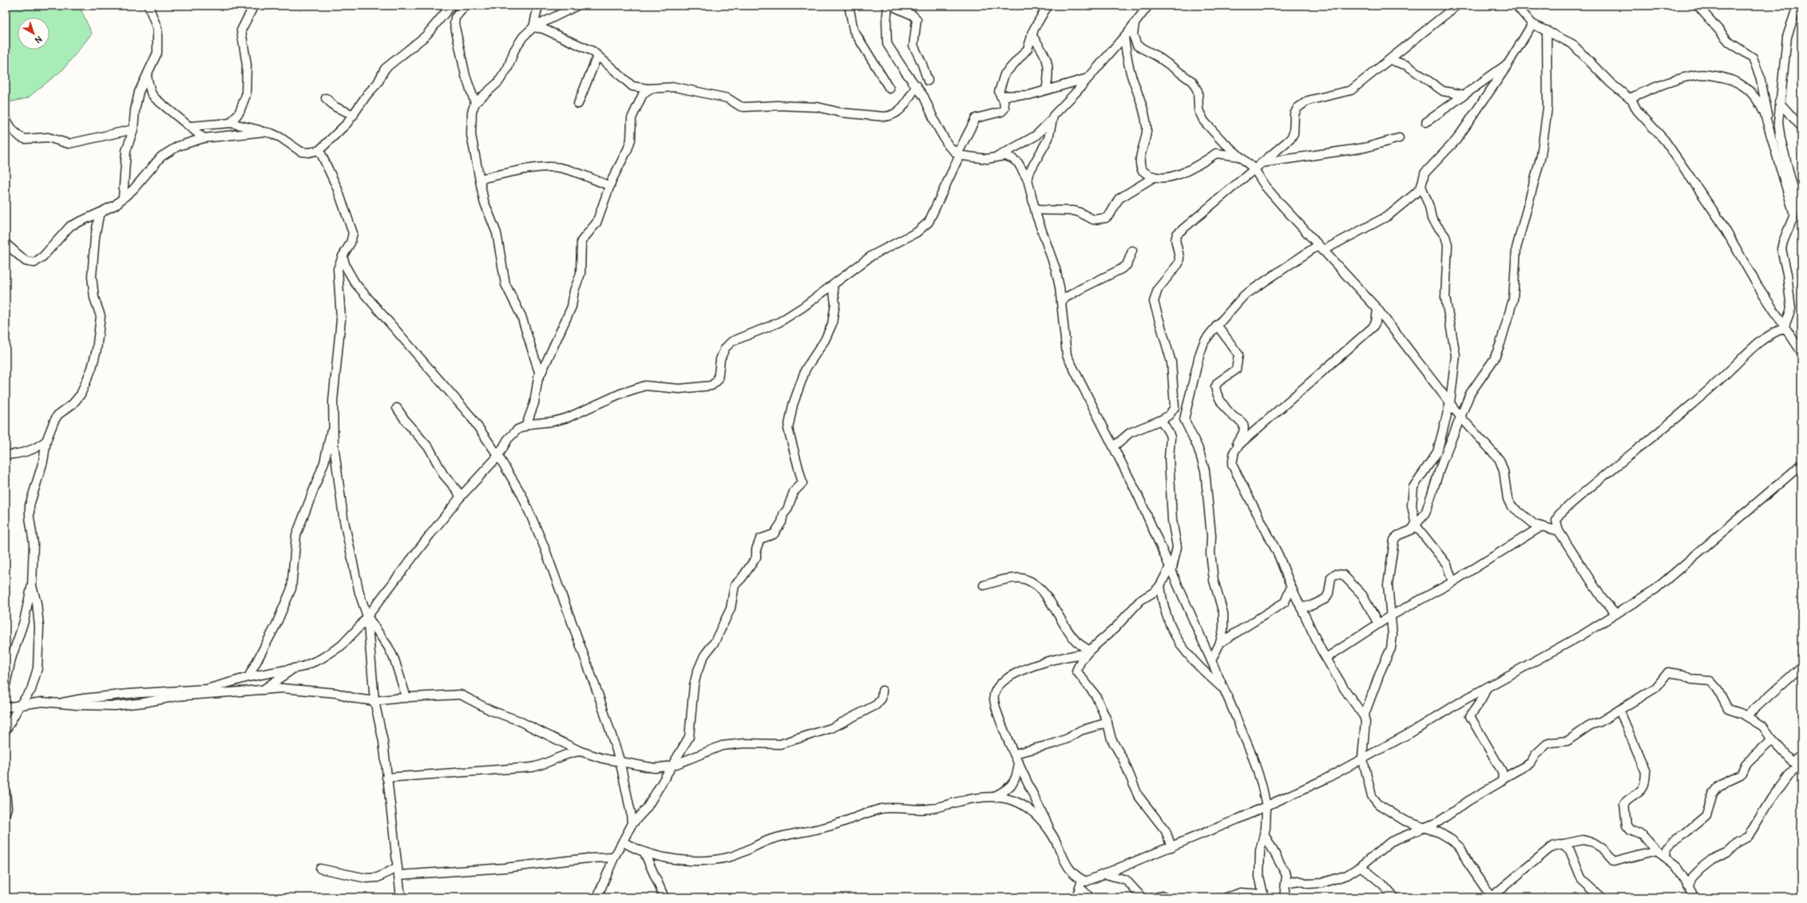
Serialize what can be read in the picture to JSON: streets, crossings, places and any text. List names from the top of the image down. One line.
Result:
{"north":"bottom right"}
